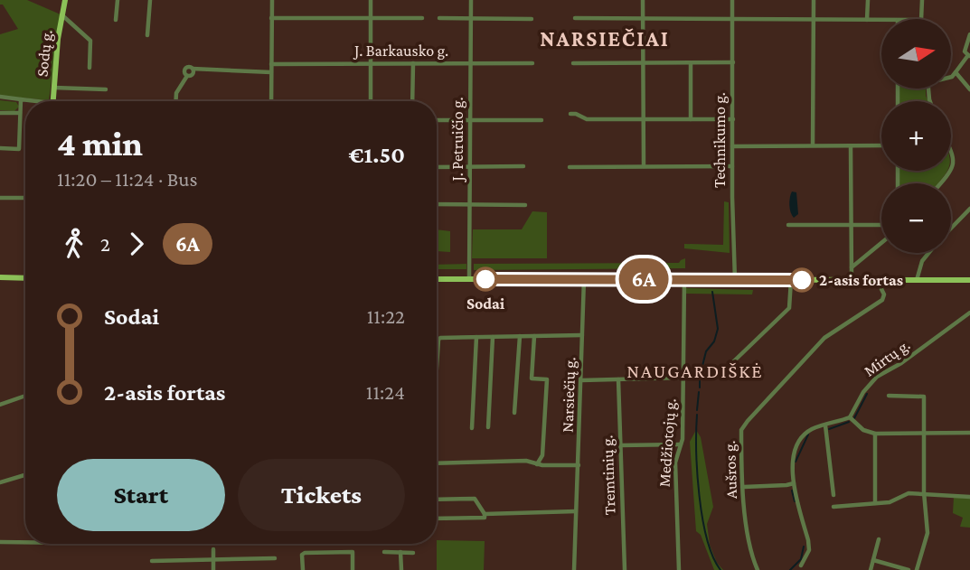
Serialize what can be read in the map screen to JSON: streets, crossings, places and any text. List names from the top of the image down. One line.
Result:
{"streets":{"main road":["Sodų g."],"street":["J. Barkausko g.","J. Petruičio g.","Technikumo g.","Mirtų g.","Narsiečių g.","Medžiotojų g.","Aušros g.","Tremtinių g."]},"crossings":[["J. Barkausko g.","J. Petruičio g."]],"districts":["NARSIEČIAI","NAUGARDIŠKĖ"],"places":["Sodai","2-asis fortas"],"lines":["bus line 6A"],"north":"right","page":{"on_map":"6A","map_buttons":["+","−"],"heading":["4 min","11:20 – 11:24 · Bus","€1.50"],"legs":["2","6A"],"list":[{"name":"Sodai","value":"11:22"},{"name":"2-asis fortas","value":"11:24"}],"buttons":["Start","Tickets"]}}
